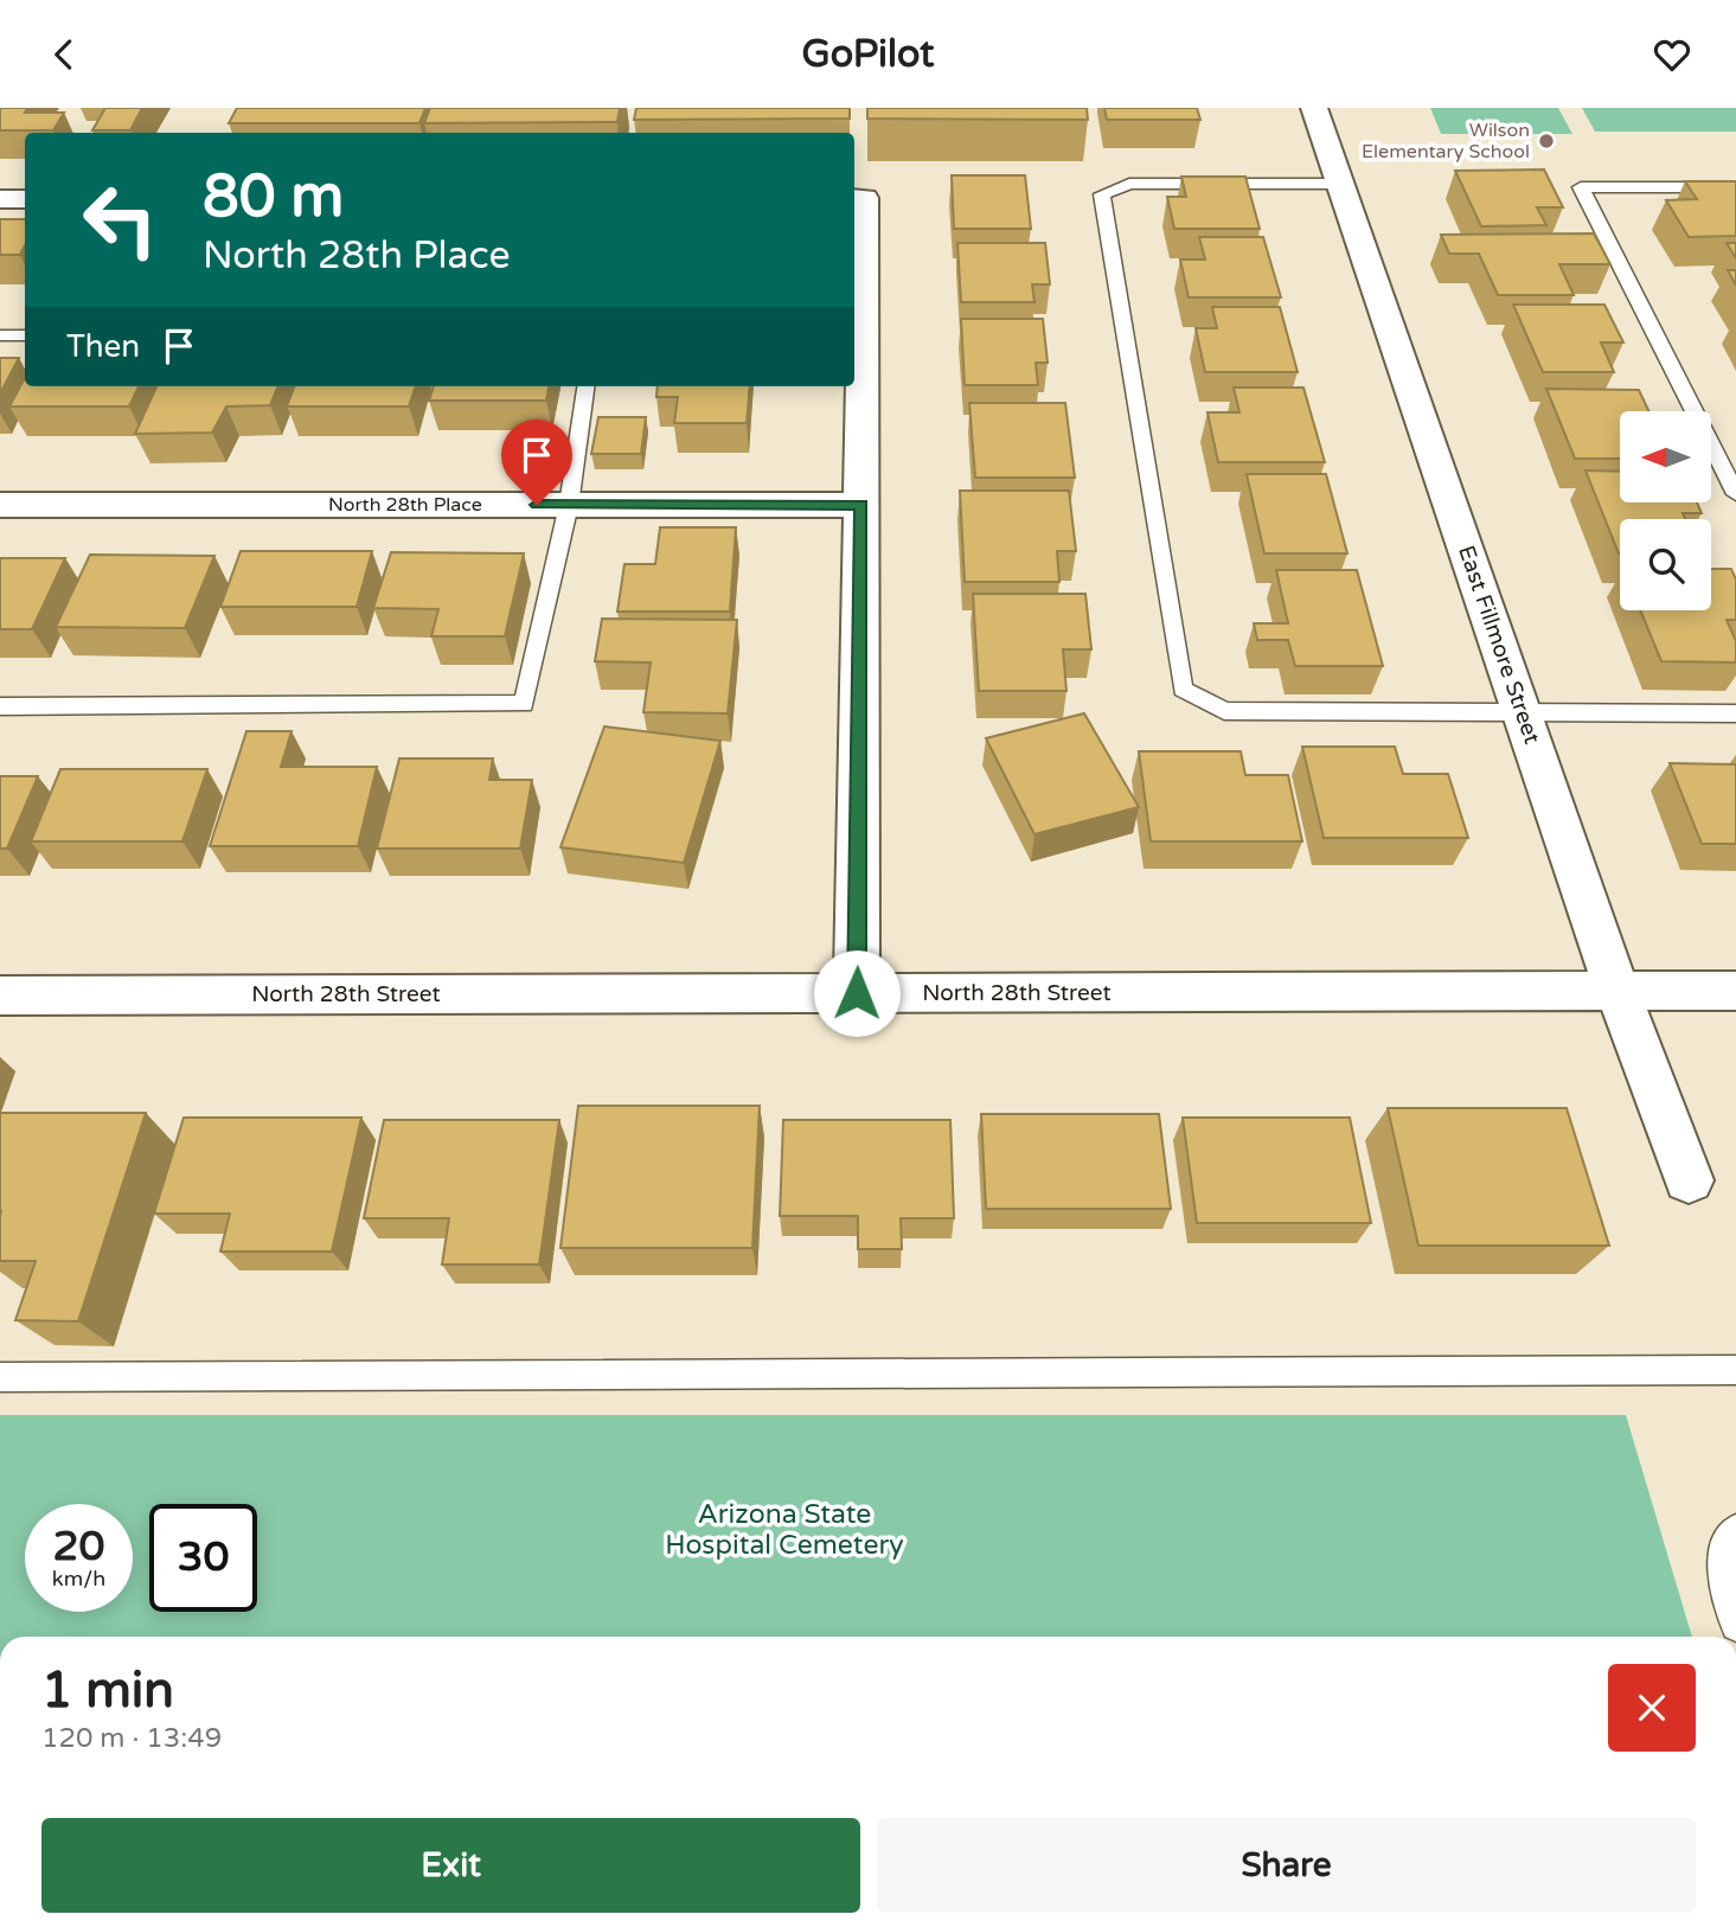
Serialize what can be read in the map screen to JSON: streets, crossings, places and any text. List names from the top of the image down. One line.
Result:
{"streets":{"street":["North 28th Place","East Fillmore Street","North 28th Street"]},"crossings":[["East Fillmore Street","North 28th Street"]],"parks":["Arizona State Hospital Cemetery"],"places":["Wilson Elementary School"],"north":"left","page":{"header":"GoPilot","turn":["80 m","North 28th Place"],"then":"Then","speed":"20 km/h","limit":"30","heading":["1 min","120 m · 13:49"],"buttons":["Exit","Share"]}}
